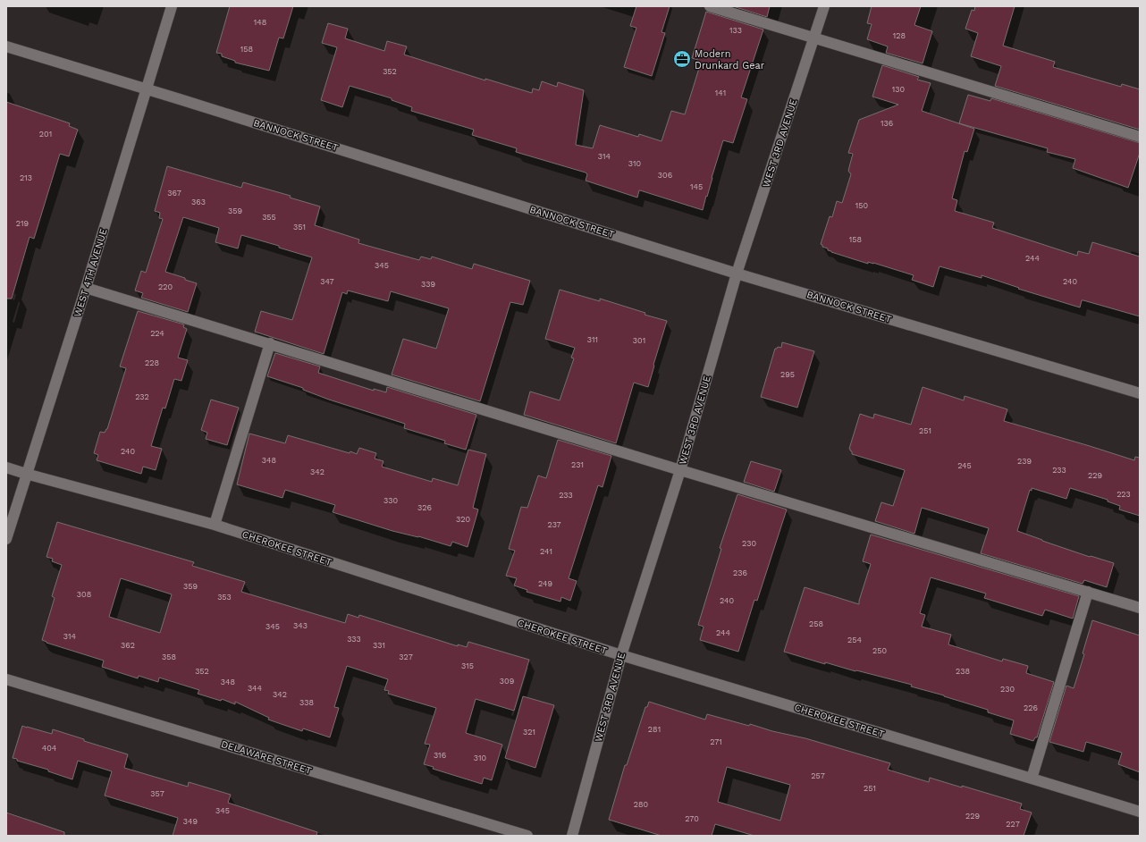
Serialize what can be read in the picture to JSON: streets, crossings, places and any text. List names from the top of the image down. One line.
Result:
{"streets":{"street":["BANNOCK STREET","WEST 3RD AVENUE","WEST 4TH AVENUE","CHEROKEE STREET","DELAWARE STREET"]},"crossings":[["BANNOCK STREET","WEST 3RD AVENUE"],["BANNOCK STREET","WEST 4TH AVENUE"],["WEST 3RD AVENUE","CHEROKEE STREET"],["WEST 4TH AVENUE","CHEROKEE STREET"]],"places":{"office":["Modern Drunkard Gear"]},"house_numbers":["148","133","128","158","352","130","141","136","201","314","310","306","213","145","367","363","150","359","355","219","351","158","244","345","347","240","339","220","224","311","301","228","295","232","251","240","348","239","231","245","233","342","229","223","233","330","326","320","237","230","241","236","249","359","308","353","240","258","343","345","244","314","333","254","362","331","250","358","327","315","352","238","309","348","344","230","342","338","226","281","321","271","404","316","310","257","251","357","280","345","229","270","349","227"]}
